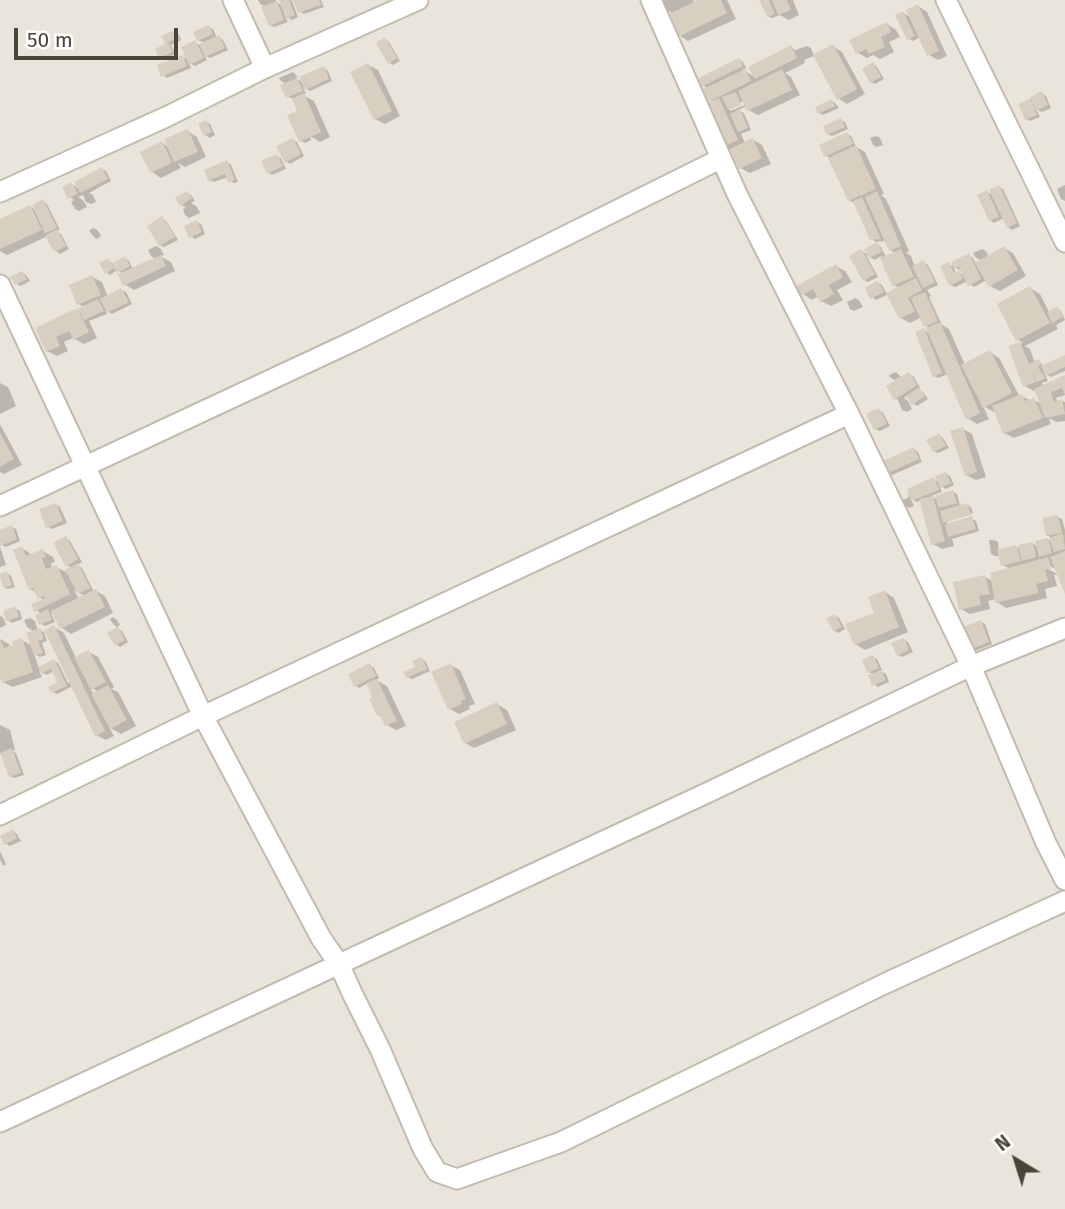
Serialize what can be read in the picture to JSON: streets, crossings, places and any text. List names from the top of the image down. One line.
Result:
{"scale_bar":"50 m","north":"top left"}
